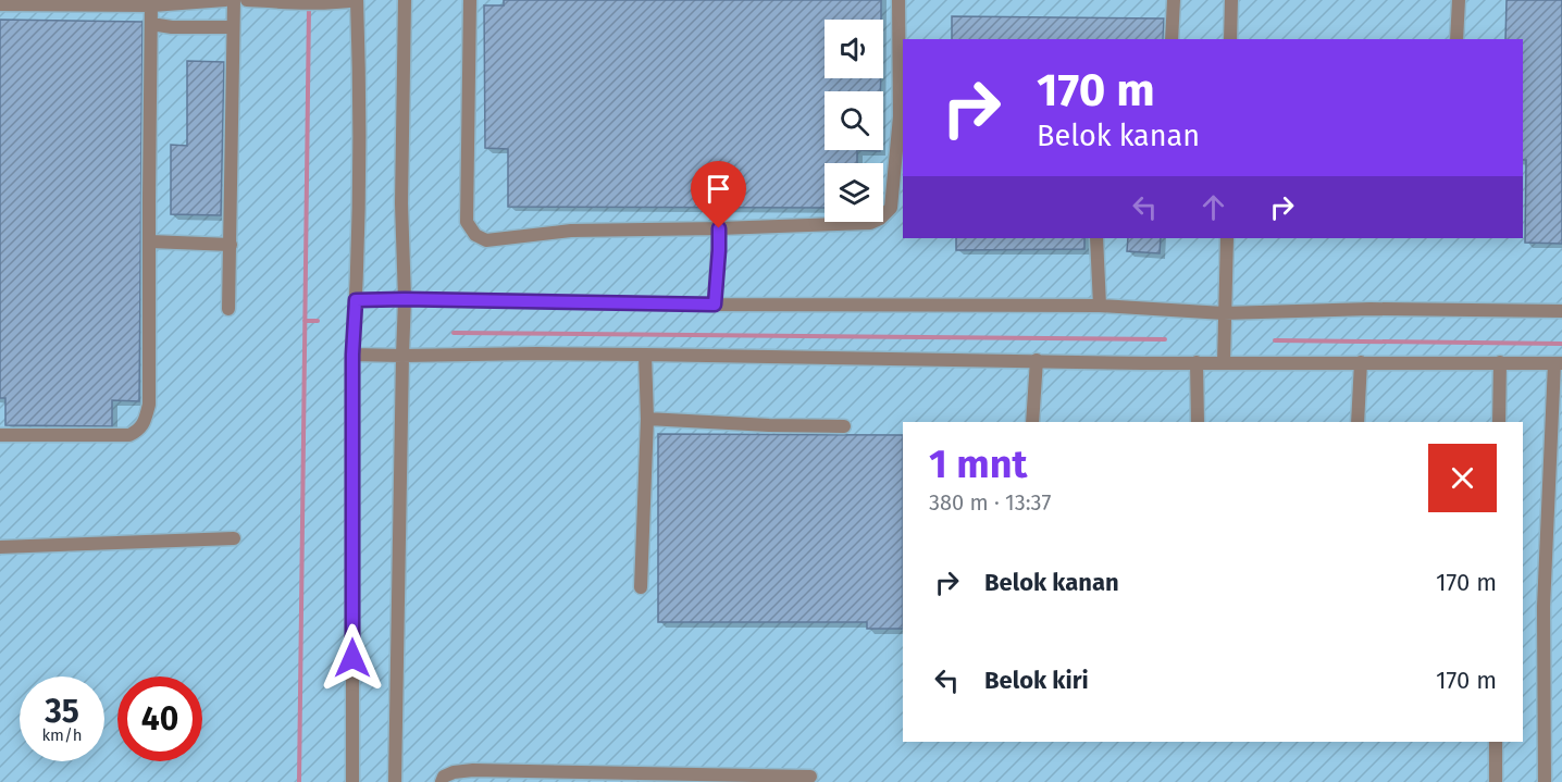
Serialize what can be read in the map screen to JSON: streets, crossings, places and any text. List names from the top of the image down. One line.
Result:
{"page":{"turn":["170 m","Belok kanan"],"heading":["1 mnt","380 m · 13:37"],"list":[{"name":"Belok kanan","value":"170 m"},{"name":"Belok kiri","value":"170 m"}],"speed":"35 km/h","limit":"40"}}
